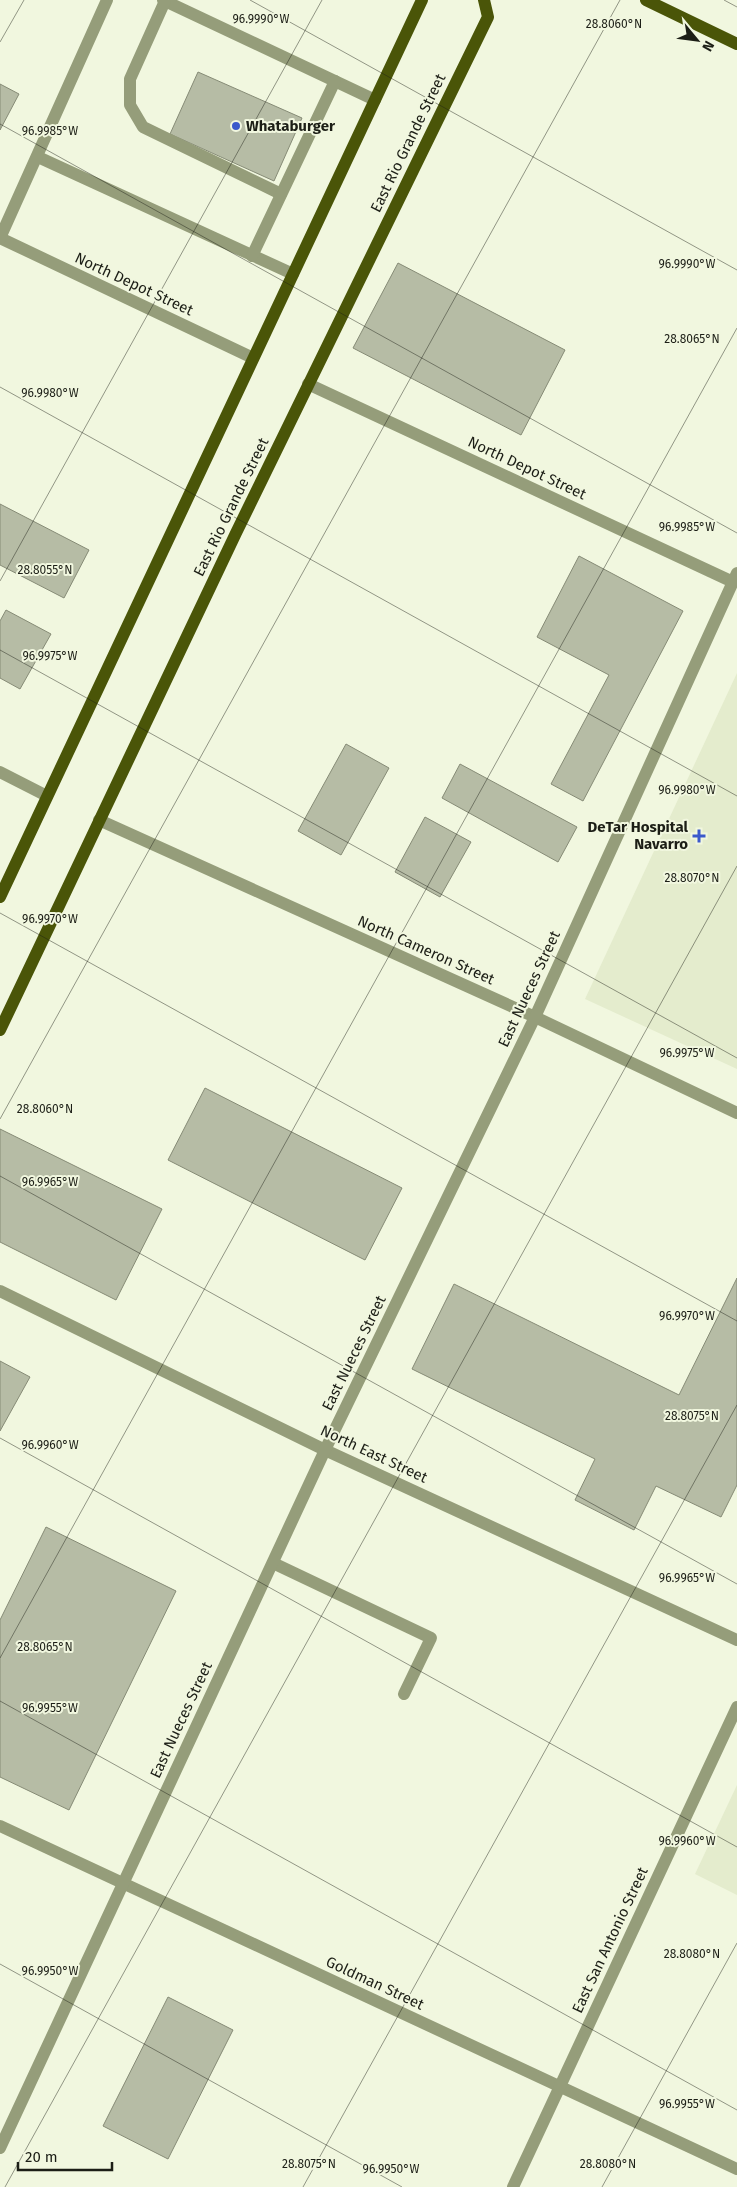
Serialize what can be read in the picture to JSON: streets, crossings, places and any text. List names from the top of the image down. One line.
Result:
{"streets":{"main road":["East Rio Grande Street"],"street":["North Depot Street","North Cameron Street","East Nueces Street","North East Street","East San Antonio Street","Goldman Street"]},"crossings":[["East Rio Grande Street","North Depot Street"],["East Rio Grande Street","North Cameron Street"],["North Depot Street","East Nueces Street"],["North Cameron Street","East Nueces Street"],["East Nueces Street","North East Street"],["East Nueces Street","Goldman Street"],["East San Antonio Street","Goldman Street"]],"places":{"other":["Whataburger"],"health":["DeTar Hospital Navarro"]},"scale_bar":"20 m","north":"bottom right","coordinates":["96.9990°W","28.8060°N","96.9985°W","28.8065°N","96.9980°W","28.8055°N","96.9975°W","28.8070°N","96.9970°W","96.9965°W","28.8075°N","96.9960°W","96.9955°W","28.8080°N","96.9950°W"]}
